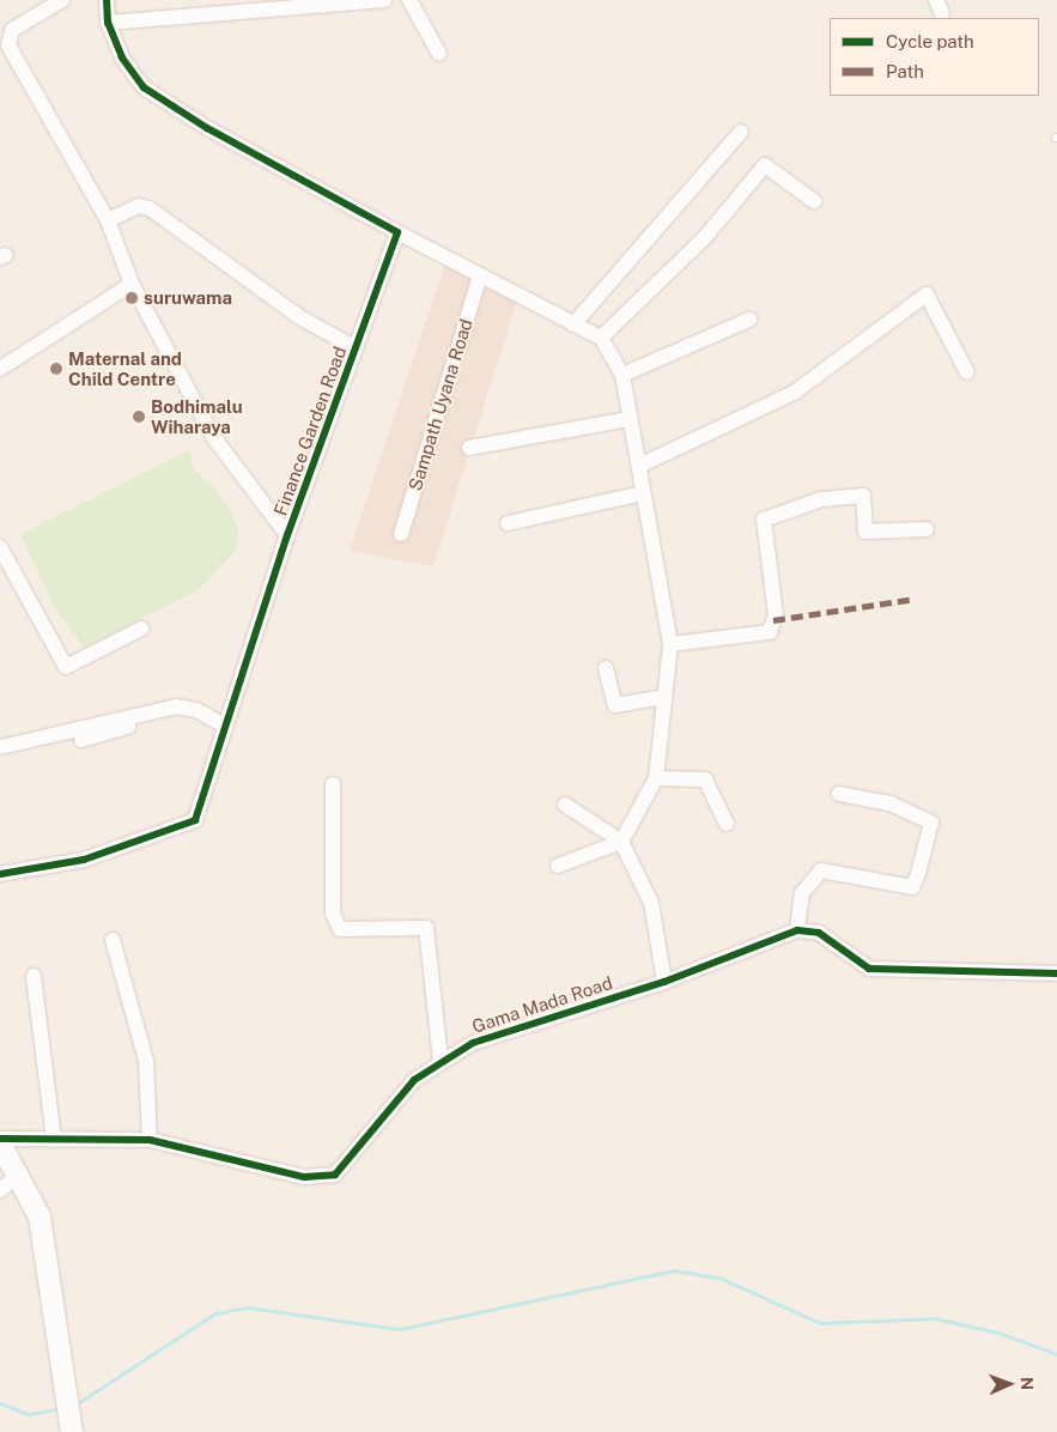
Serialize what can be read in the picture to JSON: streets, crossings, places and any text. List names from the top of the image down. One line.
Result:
{"streets":{"street":["Sampath Uyana Road","Finance Garden Road","Gama Mada Road"]},"places":["suruwama","Maternal and Child Centre","Bodhimalu Wiharaya"],"legend":["Cycle path","Path"],"north":"right"}
